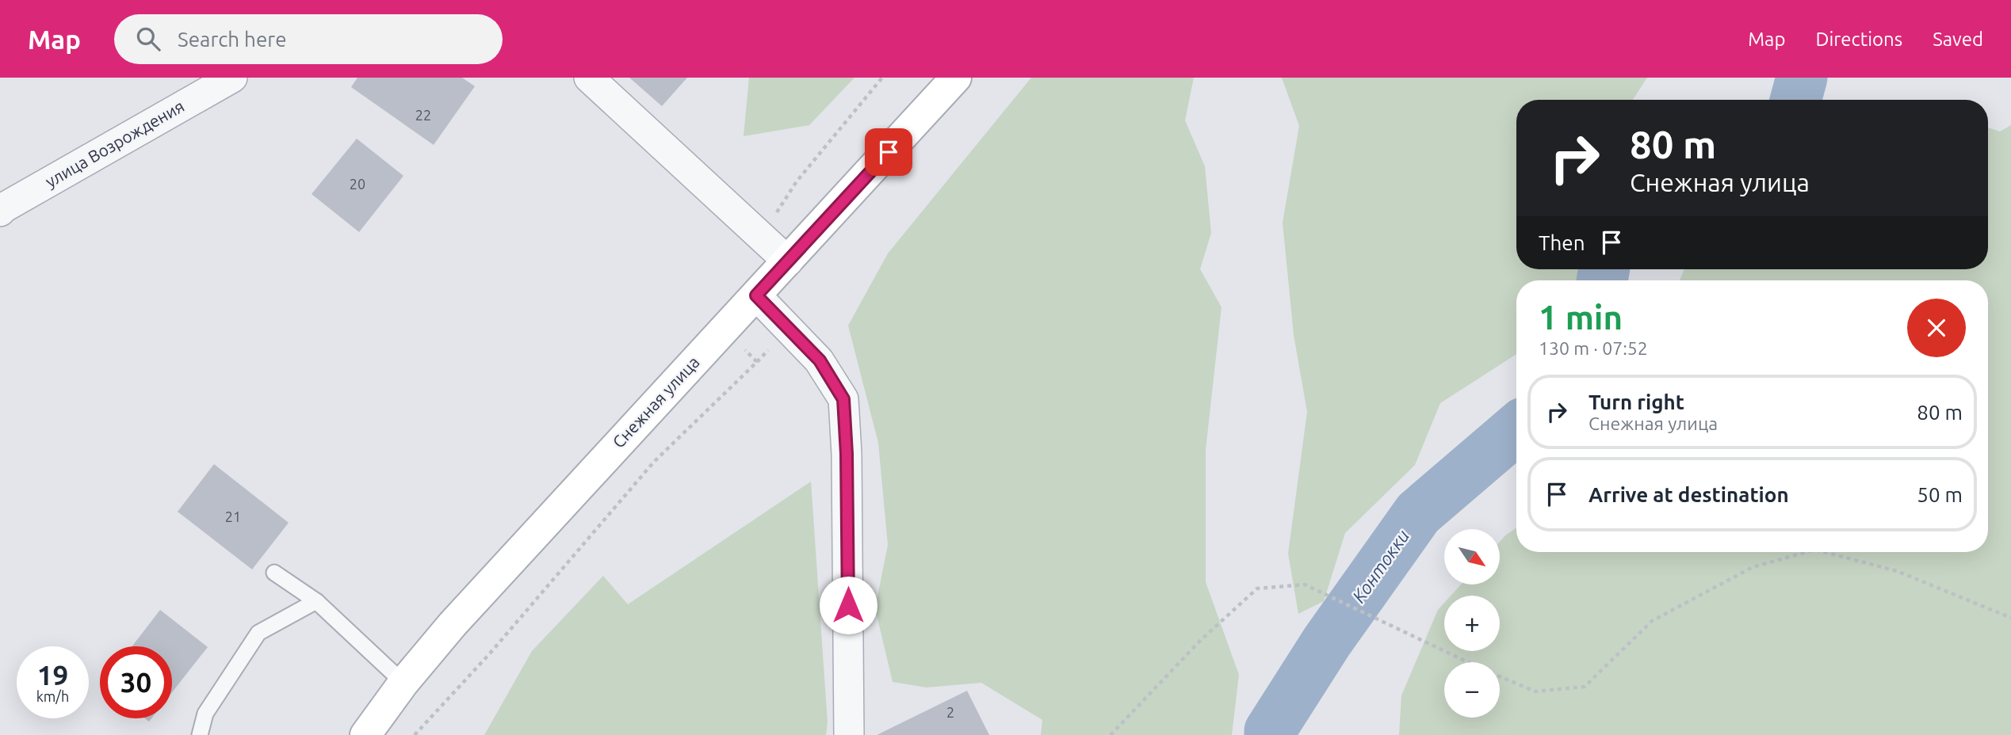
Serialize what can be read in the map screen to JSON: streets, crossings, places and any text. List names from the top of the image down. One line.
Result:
{"streets":{"street":["улица Возрождения","Снежная улица"]},"water":["Контокки"],"house_numbers":["22","20","21","2"],"north":"bottom right","page":{"header":"Map","search":"Search here","nav":["Map","Directions","Saved"],"turn":["80 m","Снежная улица"],"then":"Then","heading":["1 min","130 m · 07:52"],"list":[{"name":"Turn right","note":"Снежная улица","value":"80 m"},{"name":"Arrive at destination","value":"50 m"}],"map_buttons":["+","−"],"speed":"19 km/h","limit":"30"}}
